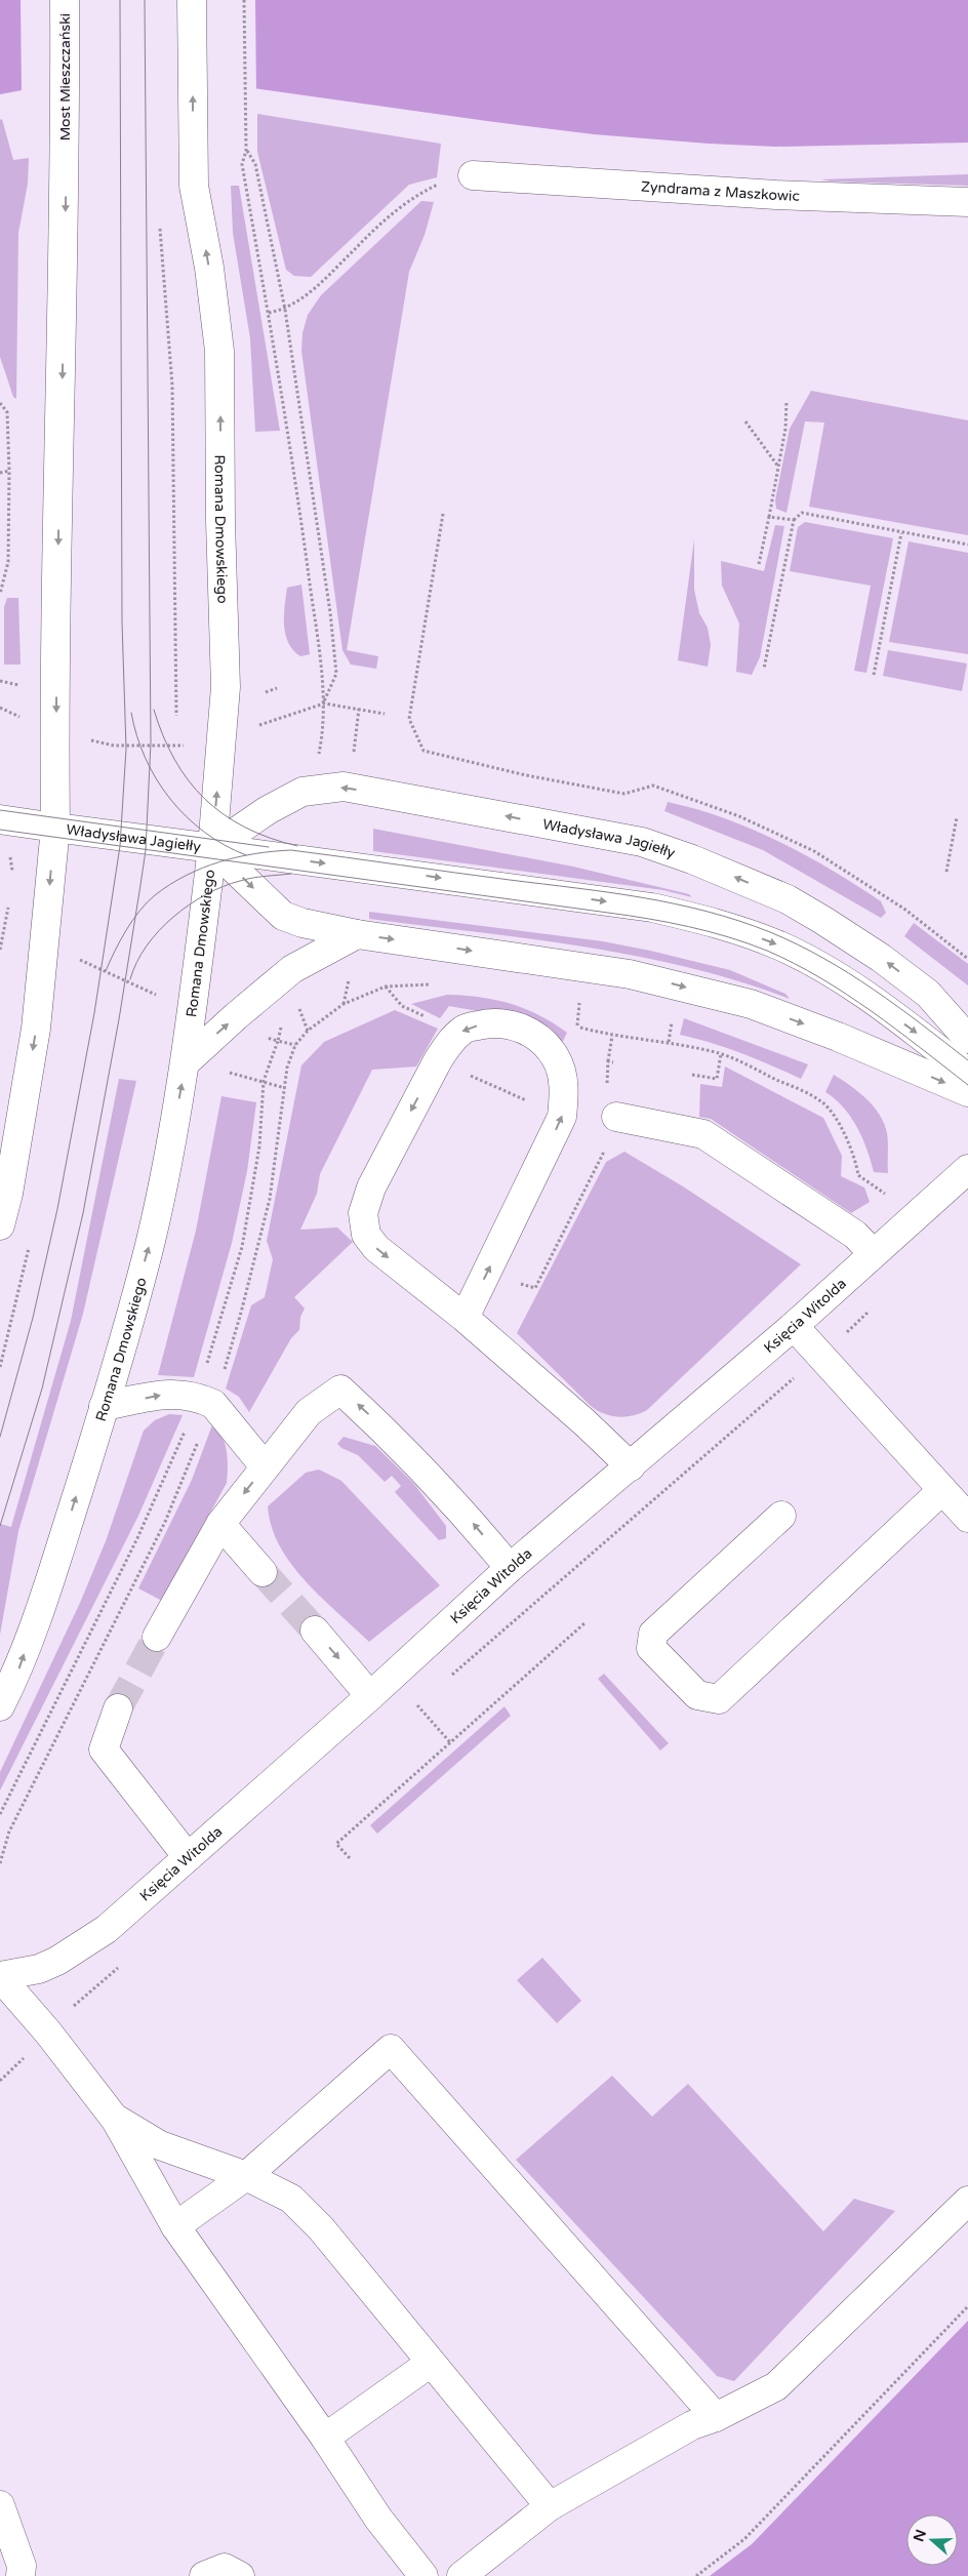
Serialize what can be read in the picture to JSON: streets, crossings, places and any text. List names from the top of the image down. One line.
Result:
{"streets":{"main road":["Most Mieszczański","Zyndrama z Maszkowic","Romana Dmowskiego","Władysława Jagiełły","Księcia Witolda"]},"crossings":[["Most Mieszczański","Władysława Jagiełły"],["Romana Dmowskiego","Władysława Jagiełły"]],"one_way":["Most Mieszczański","Romana Dmowskiego"],"north":"left"}
